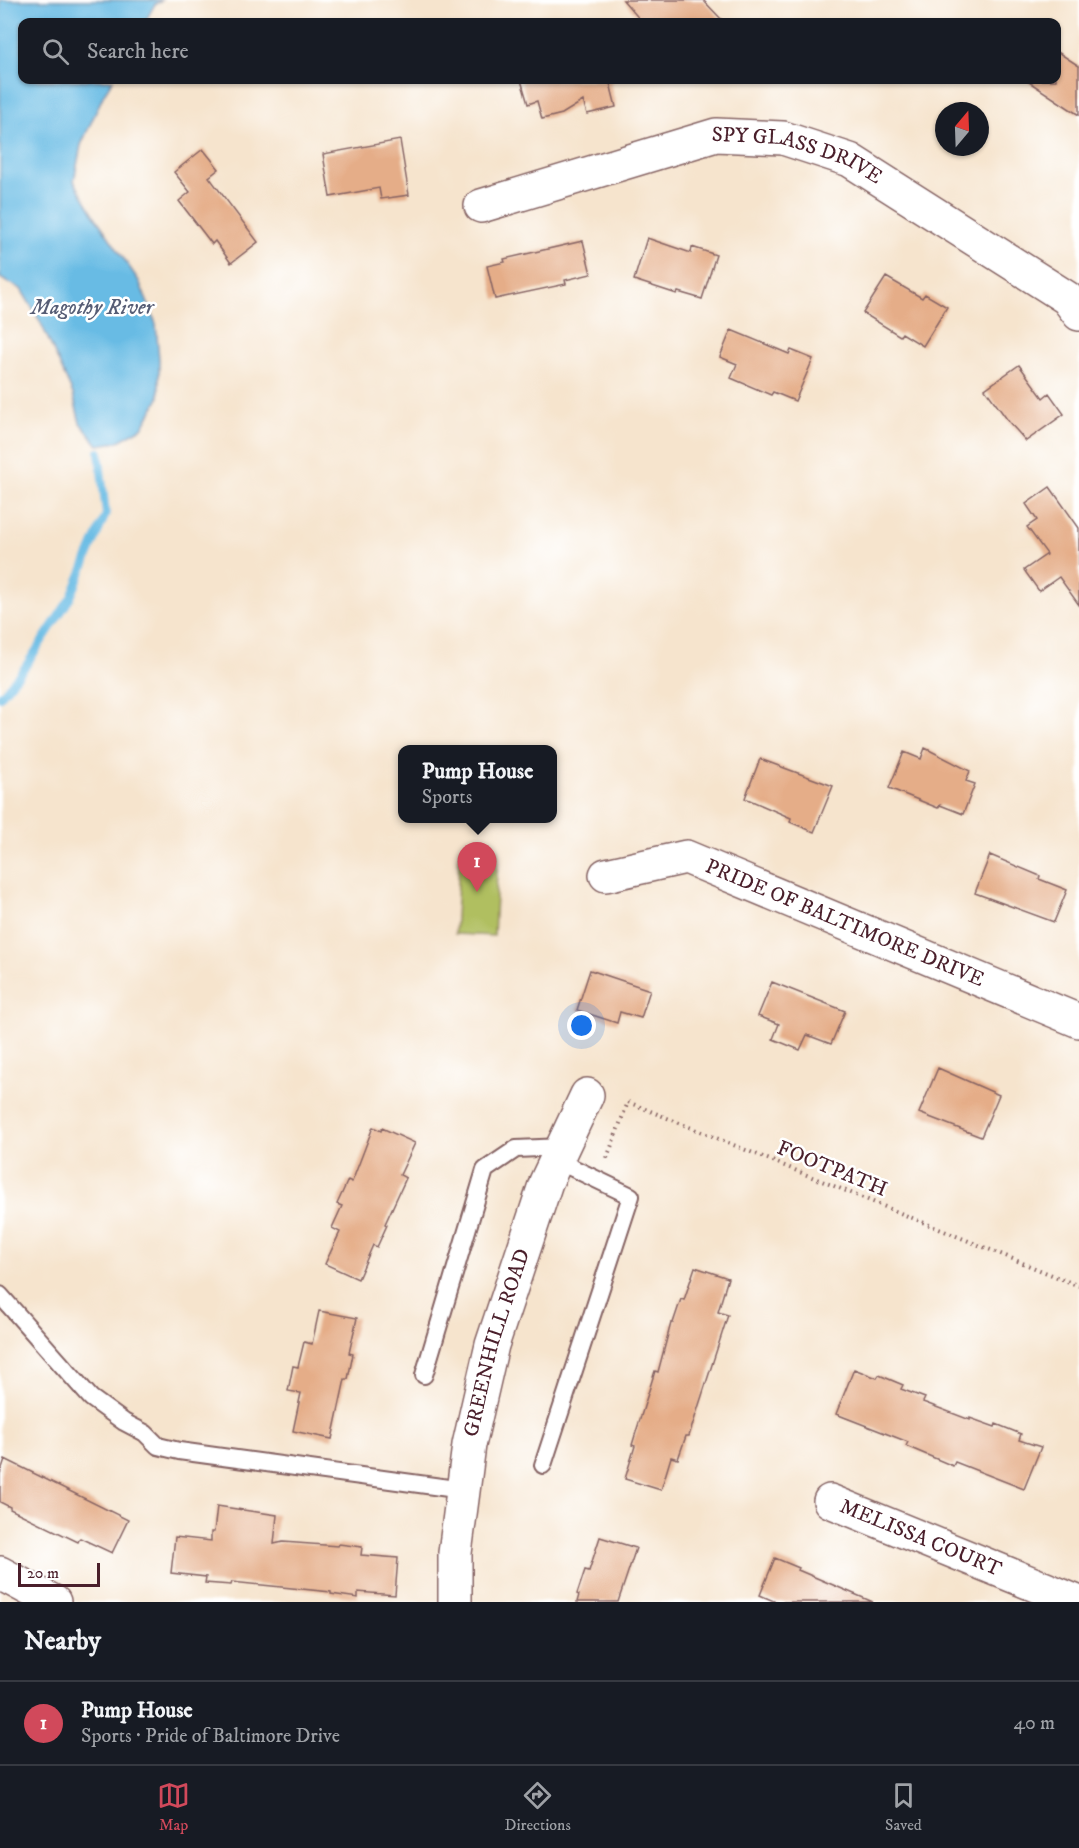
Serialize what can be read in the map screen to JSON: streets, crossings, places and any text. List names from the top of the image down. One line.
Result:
{"streets":{"street":["SPY GLASS DRIVE","PRIDE OF BALTIMORE DRIVE","GREENHILL ROAD","MELISSA COURT"],"path":["FOOTPATH"]},"water":["Magothy River"],"scale_bar":"20 m","north":"top","page":{"search":"Search here","popup":["Pump House","Sports"],"pins":"1","scale":"20 m","heading":"Nearby","list":[{"mark":"1","name":"Pump House","note":"Sports · Pride of Baltimore Drive","value":"40 m"}],"nav":["Map","Directions","Saved"]}}
